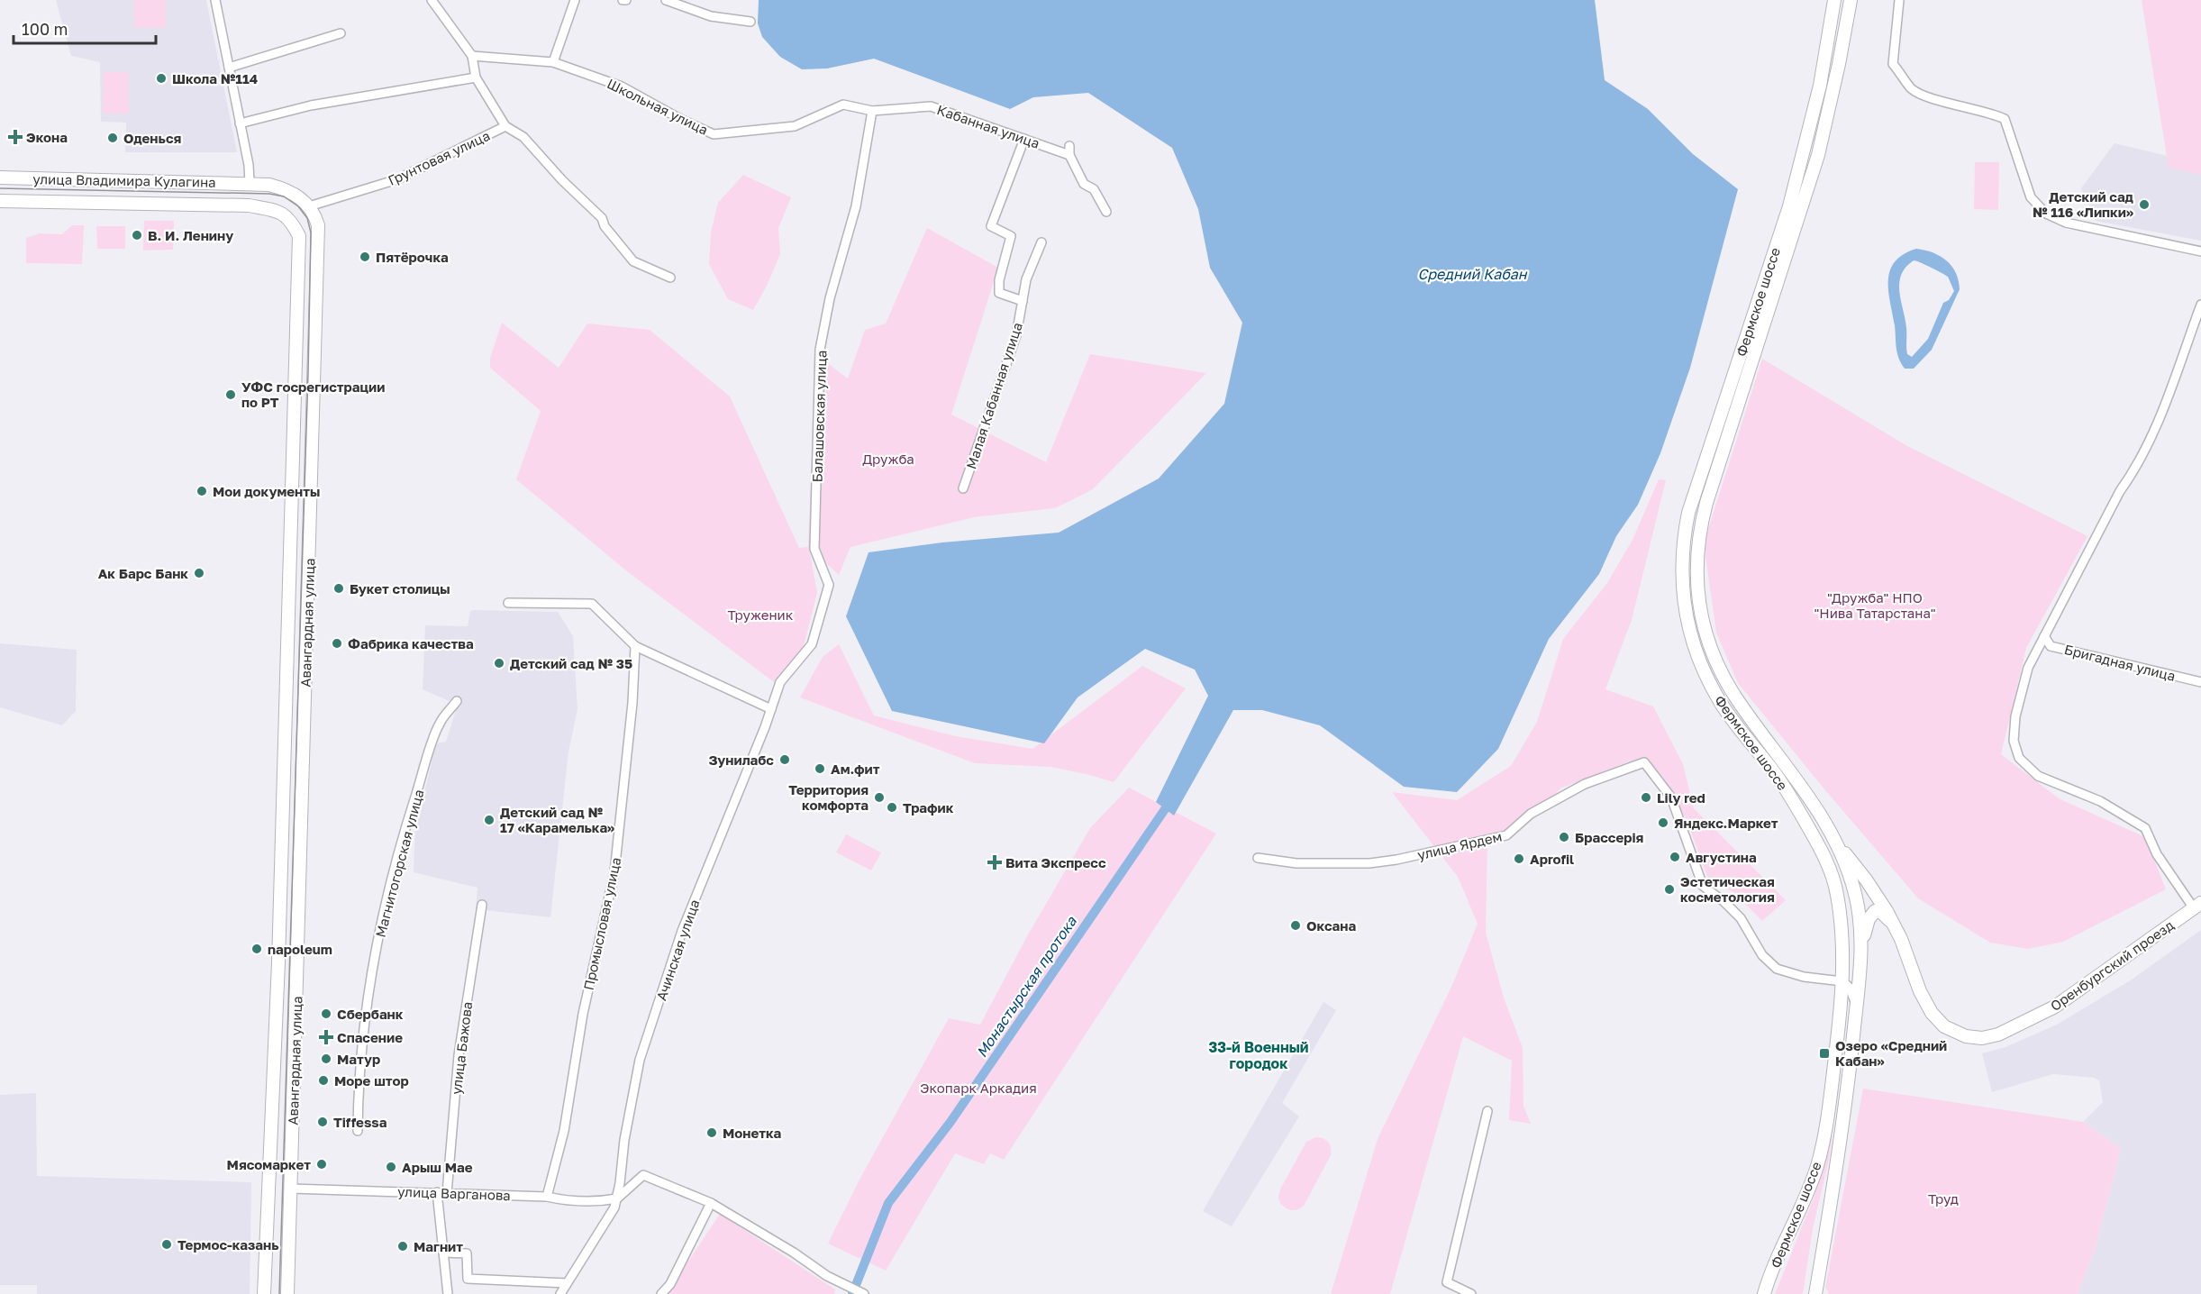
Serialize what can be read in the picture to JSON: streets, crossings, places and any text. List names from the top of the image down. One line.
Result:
{"streets":{"main road":["улица Владимира Кулагина","Фермское шоссе","Авангардная улица","Оренбургский проезд"],"street":["Школьная улица","Кабанная улица","Грунтовая улица","Малая Кабанная улица","Балашовская улица","Бригадная улица","улица Ярдем","Магнитогорская улица","Промысловая улица","Ачинская улица","улица Бажова","улица Варганова"]},"crossings":[["Школьная улица","Кабанная улица"],["Школьная улица","Грунтовая улица"],["Школьная улица","Балашовская улица"],["Кабанная улица","Балашовская улица"],["Грунтовая улица","Авангардная улица"],["улица Владимира Кулагина","Авангардная улица"],["Фермское шоссе","улица Ярдем"],["Фермское шоссе","Оренбургский проезд"],["Балашовская улица","Ачинская улица"],["Авангардная улица","улица Варганова"],["Промысловая улица","улица Варганова"],["Ачинская улица","улица Варганова"],["улица Бажова","улица Варганова"]],"districts":["33-й Военный городок"],"water":["Средний Кабан","Монастырская протока"],"parks":["Дружба","\"Дружба\" НПО \"Нива Татарстана\"","Труженик","Экопарк Аркадия","Труд"],"places":{"other":["Школа №114","Оденься","Детский сад № 116 «Липки»","В. И. Ленину","Пятёрочка","УФС госрегистрации по РТ","Мои документы","Ак Барс Банк","Букет столицы","Фабрика качества","Детский сад № 35","Зунилабс","Ам.фит","Территория комфорта","Lily red","Трафик","Детский сад № 17 «Карамелька»","Яндекс.Маркет","Брассерiя","Августина","Aprofil","Эстетическая косметология","Оксана","napoleum","Сбербанк","Матур","Море штор","Tiffessa","Монетка","Мясомаркет","Арыш Мае","Термос-казань","Магнит"],"health":["Экона","Вита Экспресс","Спасение"],"transit":["Озеро «Средний Кабан»"]},"scale_bar":"100 m"}
